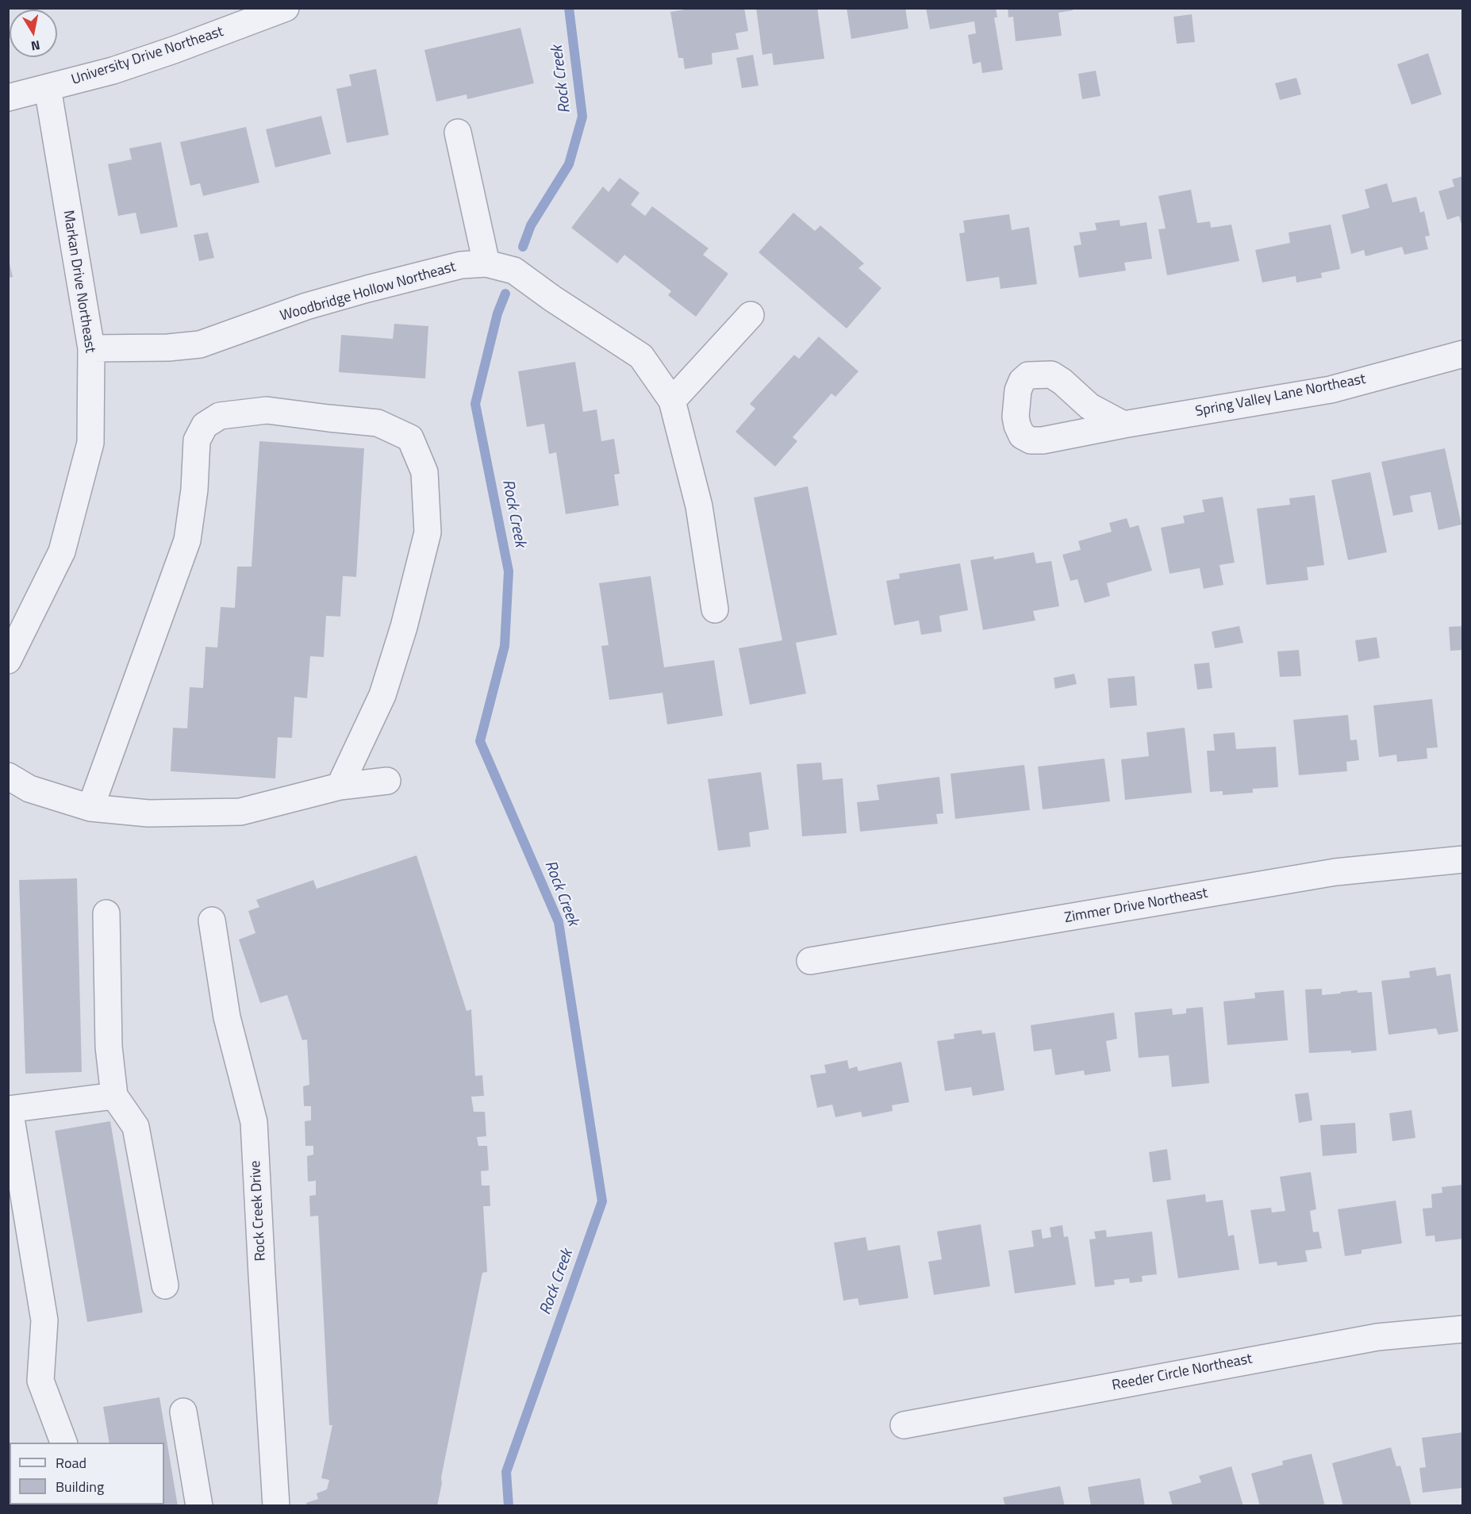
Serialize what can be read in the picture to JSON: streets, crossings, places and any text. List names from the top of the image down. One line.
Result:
{"streets":{"street":["University Drive Northeast","Markan Drive Northeast","Woodbridge Hollow Northeast","Spring Valley Lane Northeast","Zimmer Drive Northeast","Rock Creek Drive","Reeder Circle Northeast"]},"crossings":[["University Drive Northeast","Markan Drive Northeast"],["Markan Drive Northeast","Woodbridge Hollow Northeast"]],"water":["Rock Creek"],"legend":["Road","Building"],"north":"bottom"}
